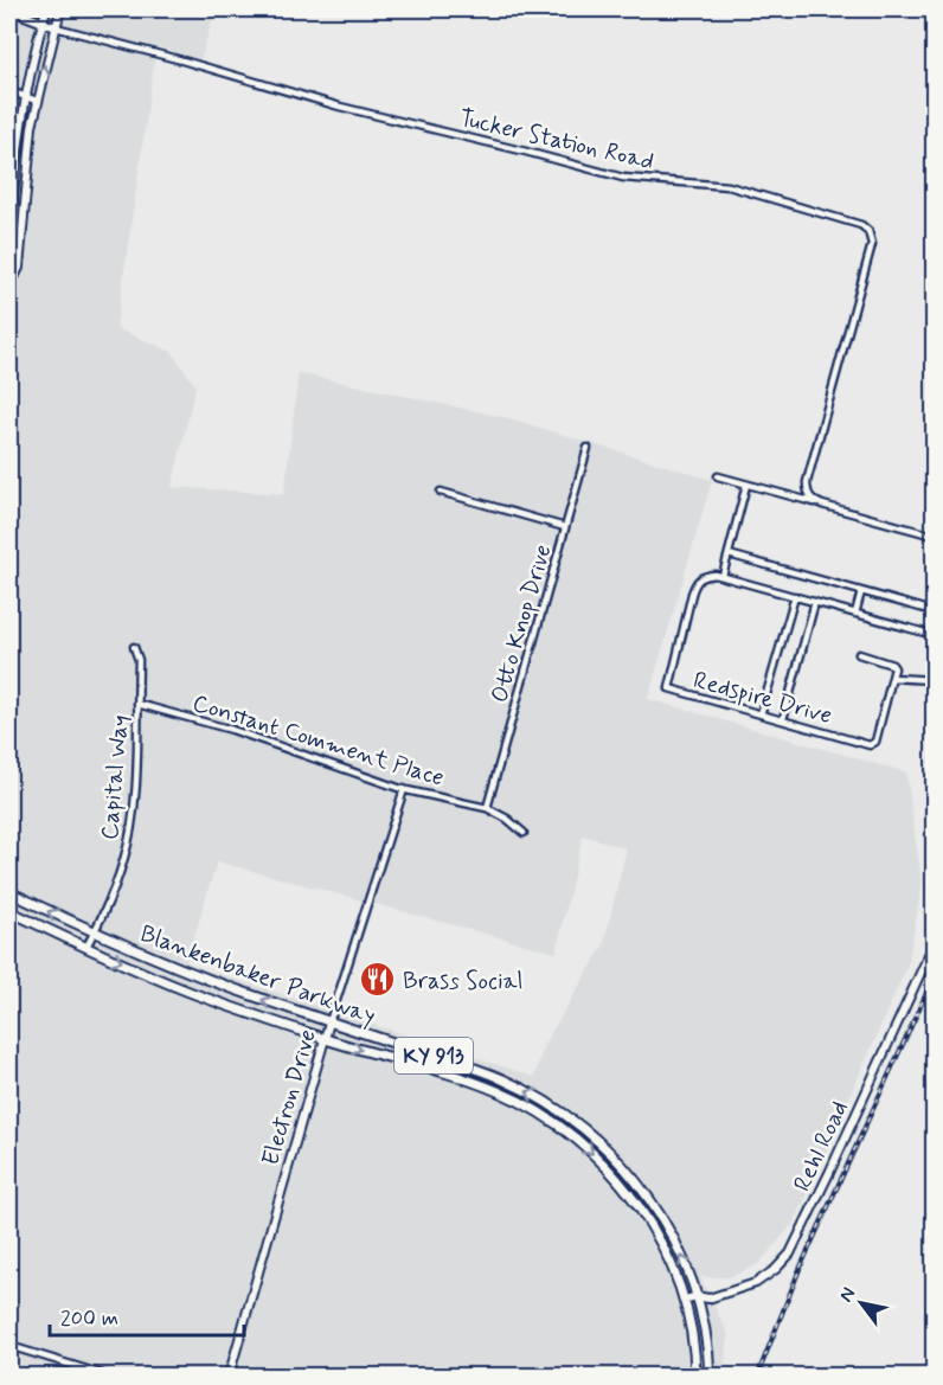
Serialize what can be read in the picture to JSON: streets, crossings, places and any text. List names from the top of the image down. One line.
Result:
{"streets":{"main road":["Blankenbaker Parkway","KY 913"],"street":["Tucker Station Road","Otto Knop Drive","Redspire Drive","Constant Comment Place","Capital Way","Electron Drive","Rehl Road"]},"crossings":[["Otto Knop Drive","Constant Comment Place"],["Constant Comment Place","Capital Way"],["Constant Comment Place","Electron Drive"],["Capital Way","Blankenbaker Parkway"],["Blankenbaker Parkway","Electron Drive"],["Blankenbaker Parkway","Rehl Road"]],"places":{"restaurant":["Brass Social"]},"scale_bar":"200 m","north":"top left"}
